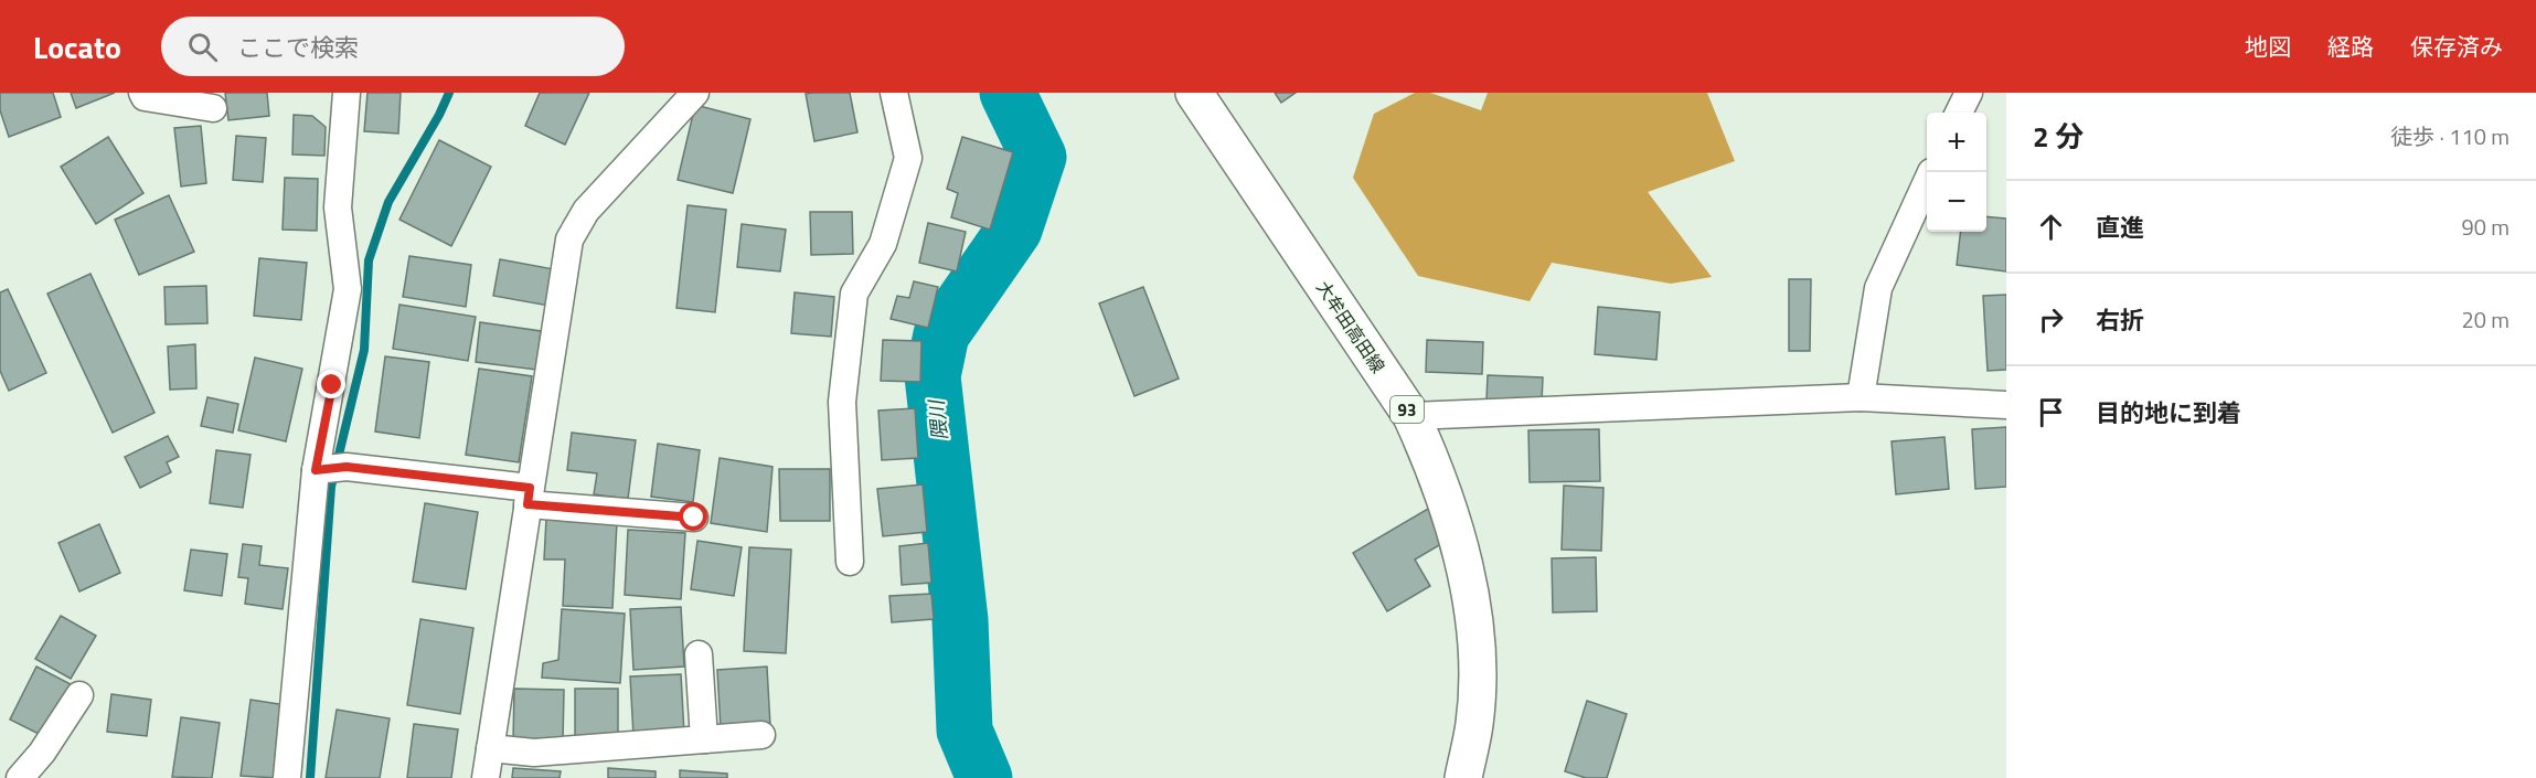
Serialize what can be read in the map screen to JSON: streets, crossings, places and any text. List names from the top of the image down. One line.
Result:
{"streets":{"main road":["大牟田高田線","93"]},"water":["隈川"],"page":{"header":"Locato","search":"ここで検索","nav":["地図","経路","保存済み"],"heading":["2 分","徒歩 · 110 m"],"map_buttons":["+","−"],"list":[["直進","90 m"],["右折","20 m"],"目的地に到着"]}}
